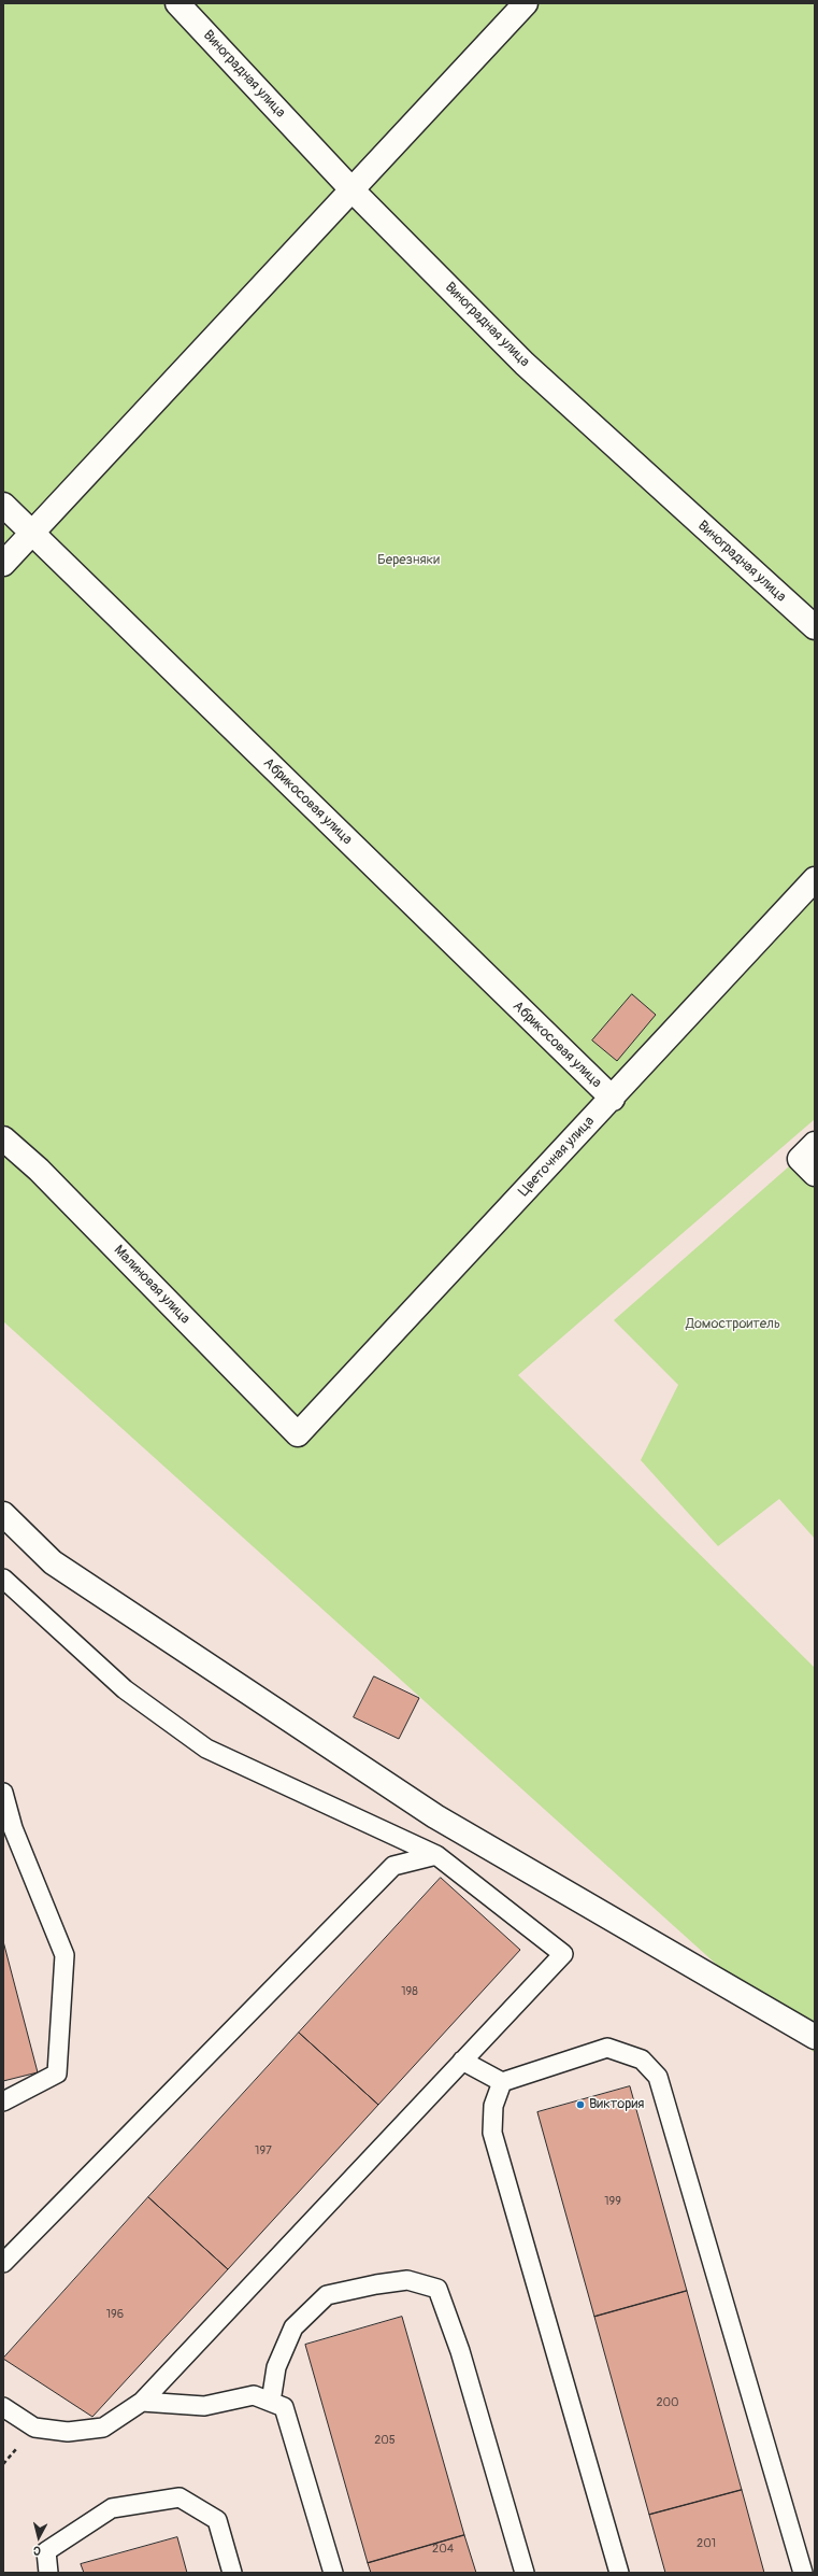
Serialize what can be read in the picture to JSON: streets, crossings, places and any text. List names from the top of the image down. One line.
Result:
{"streets":{"street":["Виноградная улица","Абрикосовая улица","Цветочная улица","Малиновая улица"]},"crossings":[["Абрикосовая улица","Цветочная улица"],["Цветочная улица","Малиновая улица"]],"parks":["Березняки","Домостроитель"],"places":["Виктория"],"house_numbers":["198","197","199","196","200","205","201","204"],"north":"bottom"}
